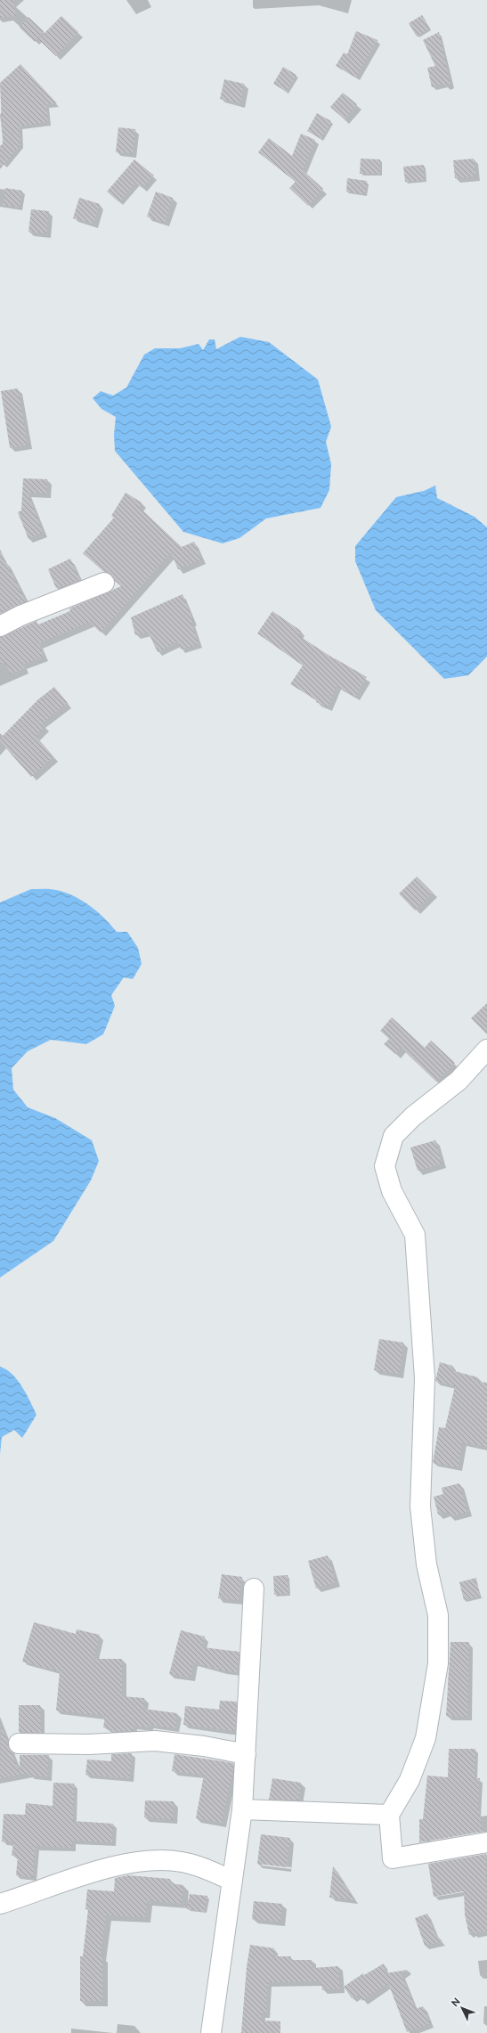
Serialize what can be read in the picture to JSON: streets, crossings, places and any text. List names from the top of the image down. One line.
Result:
{"north":"top left"}
